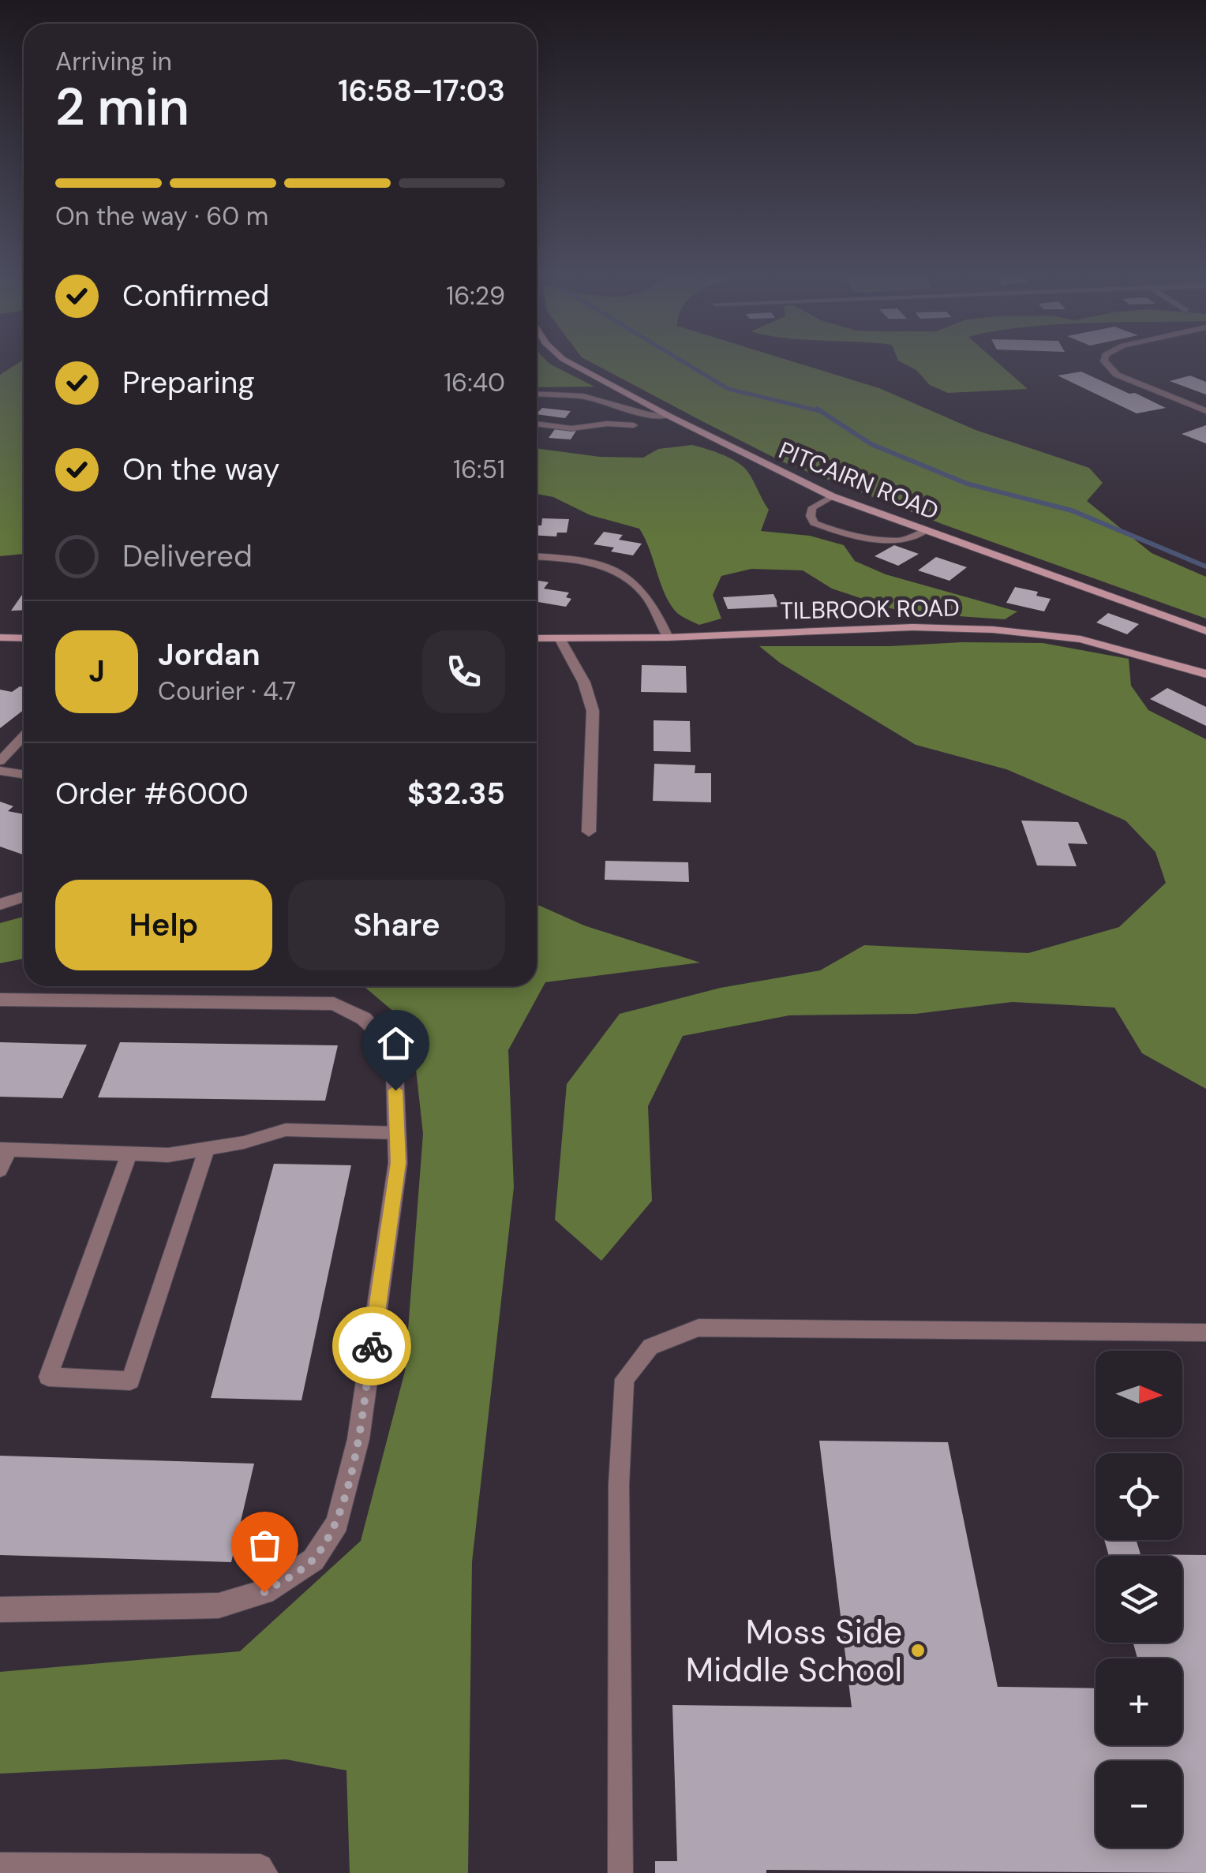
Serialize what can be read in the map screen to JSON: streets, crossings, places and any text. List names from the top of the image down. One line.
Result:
{"streets":{"street":["PITCAIRN ROAD","TILBROOK ROAD"]},"places":["Moss Side Middle School"],"north":"right","page":{"heading":["2 min","Arriving in","16:58–17:03"],"panel":["Jordan","Courier · 4.7","Order #6000","$32.35"],"bar":"On the way · 60 m","list":[["Confirmed","16:29"],["Preparing","16:40"],["On the way","16:51"],"Delivered"],"round":"J","buttons":["Help","Share"],"map_buttons":["+","−"]}}
